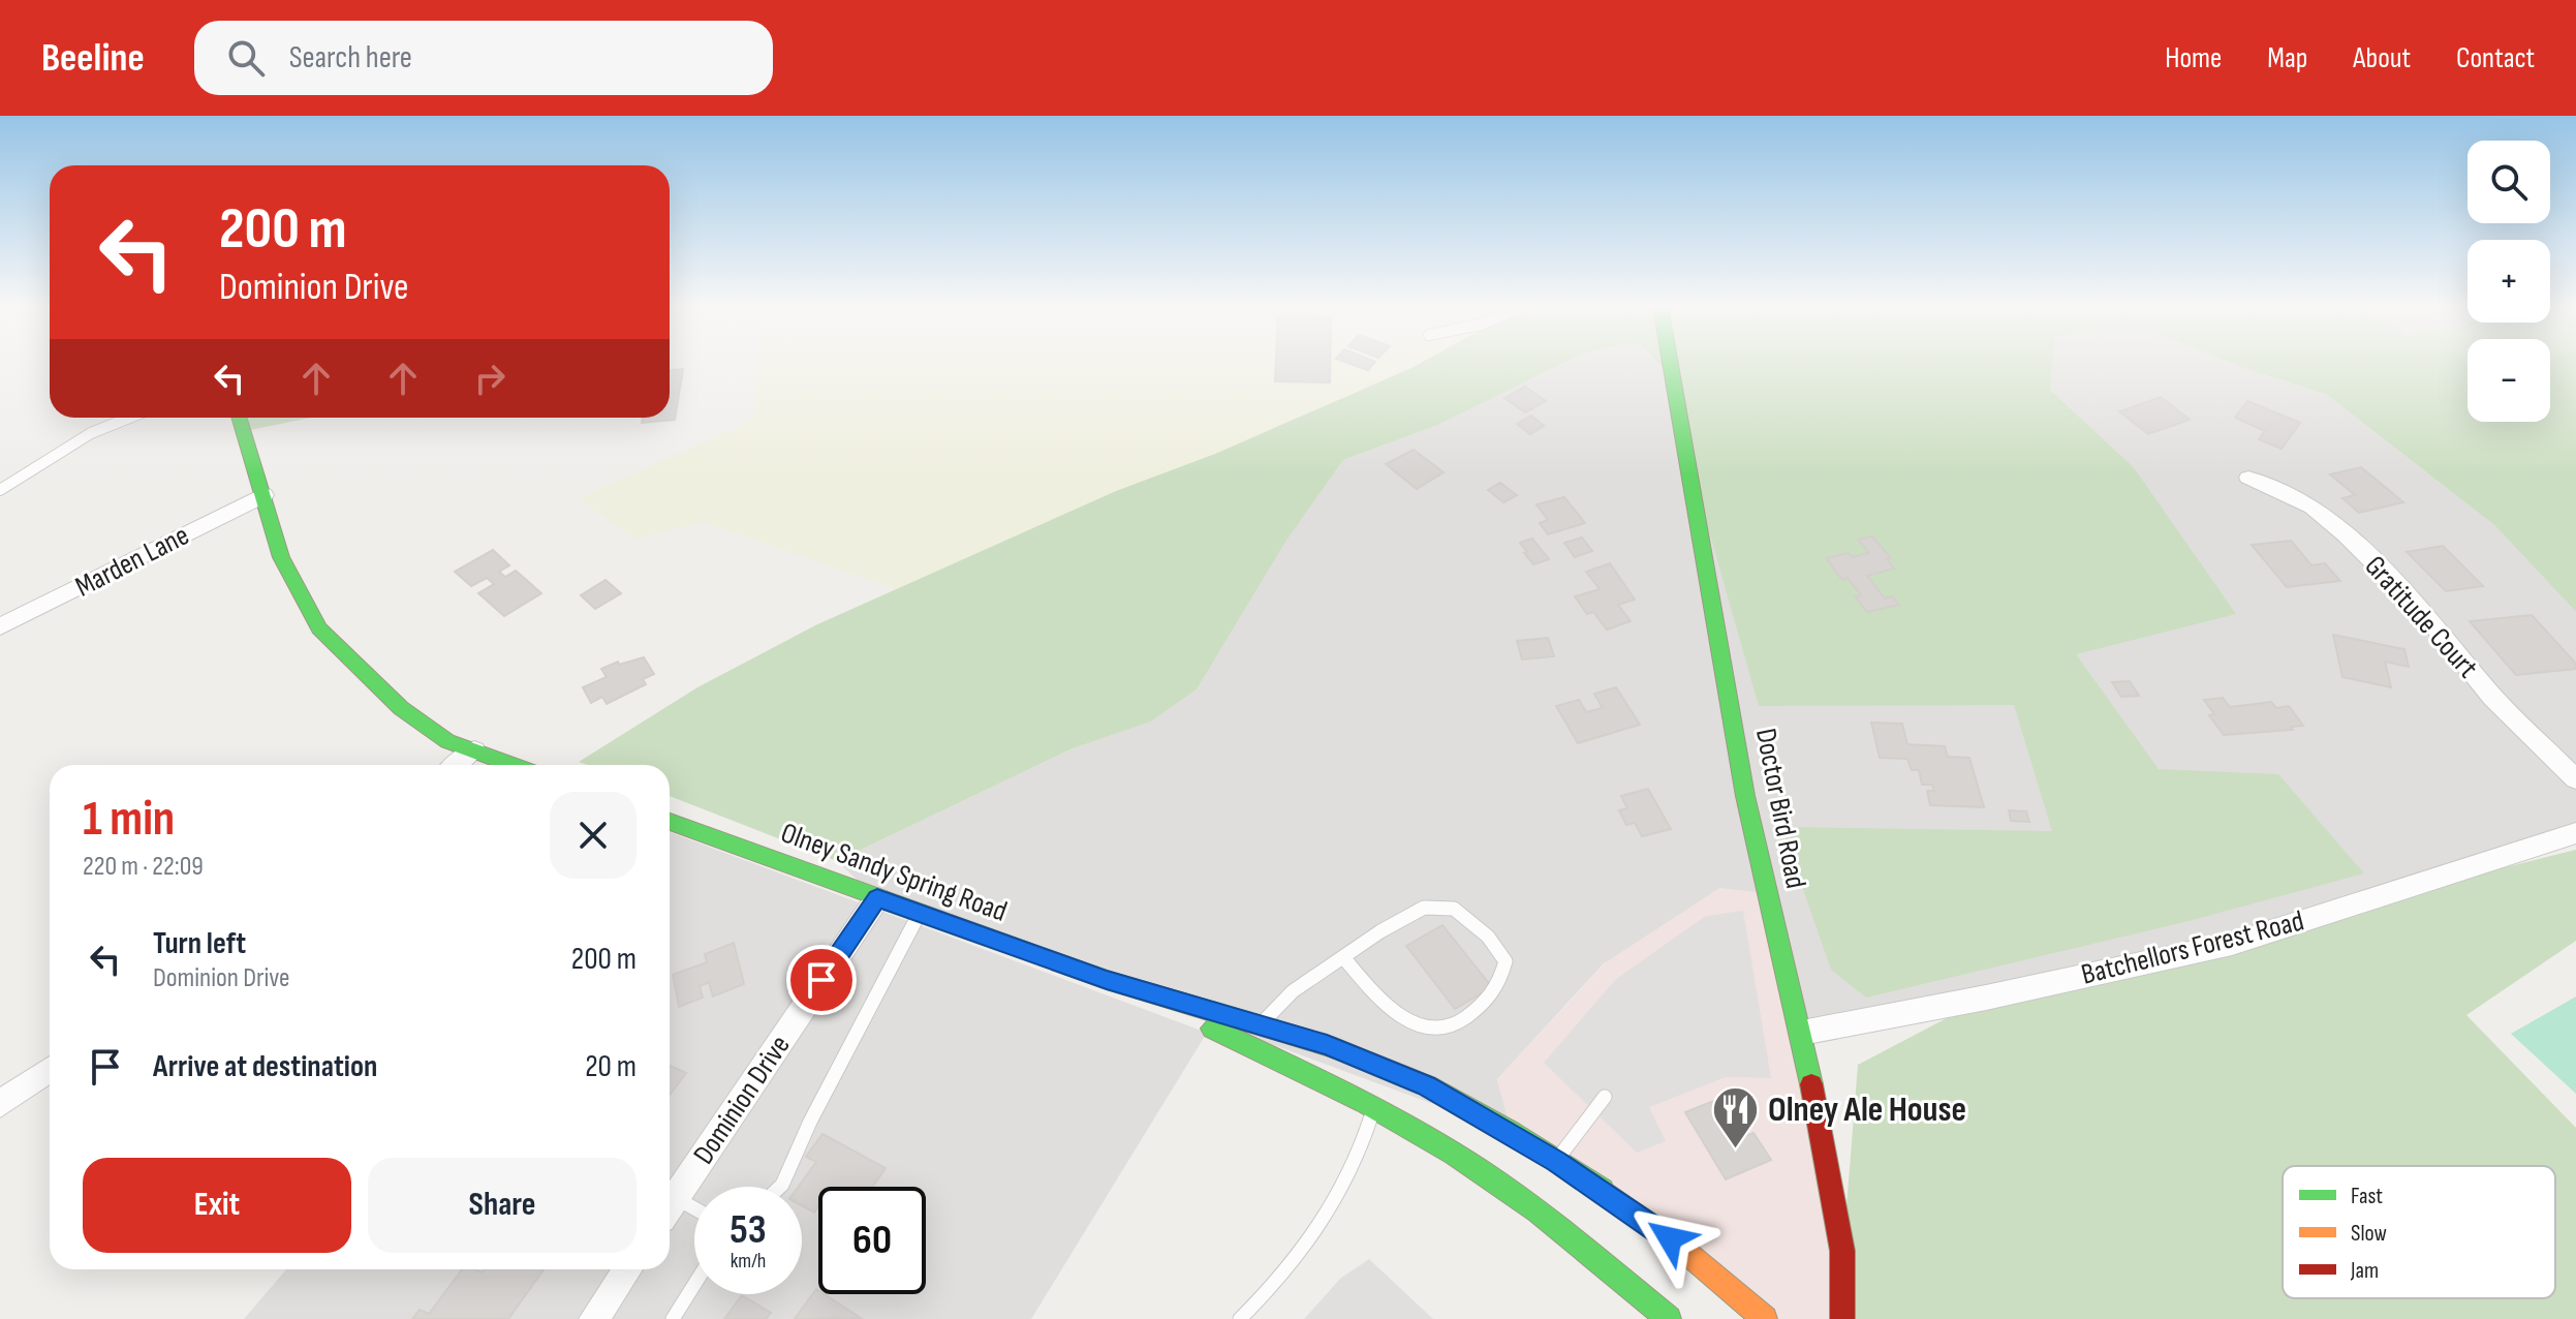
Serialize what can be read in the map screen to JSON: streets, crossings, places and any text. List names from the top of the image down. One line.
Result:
{"streets":{"main road":["Doctor Bird Road","Olney Sandy Spring Road"],"street":["Marden Lane","Gratitude Court","Batchellors Forest Road","Dominion Drive"]},"crossings":[["Doctor Bird Road","Batchellors Forest Road"],["Olney Sandy Spring Road","Dominion Drive"]],"places":{"restaurant":["Olney Ale House"]},"legend":["Fast","Slow","Jam"],"page":{"header":"Beeline","search":"Search here","nav":["Home","Map","About","Contact"],"map_buttons":["+","−"],"turn":["200 m","Dominion Drive"],"heading":["1 min","220 m · 22:09"],"list":[{"name":"Turn left","note":"Dominion Drive","value":"200 m"},{"name":"Arrive at destination","value":"20 m"}],"buttons":["Exit","Share"],"speed":"53 km/h","limit":"60"}}
